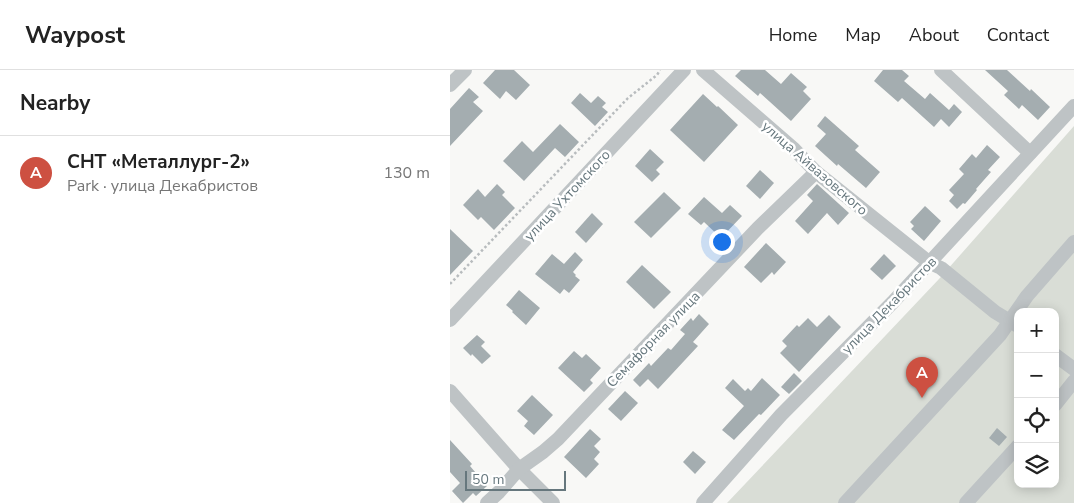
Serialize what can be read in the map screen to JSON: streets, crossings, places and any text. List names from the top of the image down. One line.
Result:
{"streets":{"street":["улица Айвазовского","улица Ухтомского","улица Декабристов","Семафорная улица"]},"crossings":[["улица Айвазовского","улица Декабристов"],["улица Айвазовского","Семафорная улица"]],"scale_bar":"50 m","page":{"header":"Waypost","nav":["Home","Map","About","Contact"],"heading":"Nearby","list":[{"mark":"A","name":"СНТ «Металлург-2»","note":"Park · улица Декабристов","value":"130 m"}],"map_buttons":["+","−"],"pins":"A","scale":"50 m"}}
